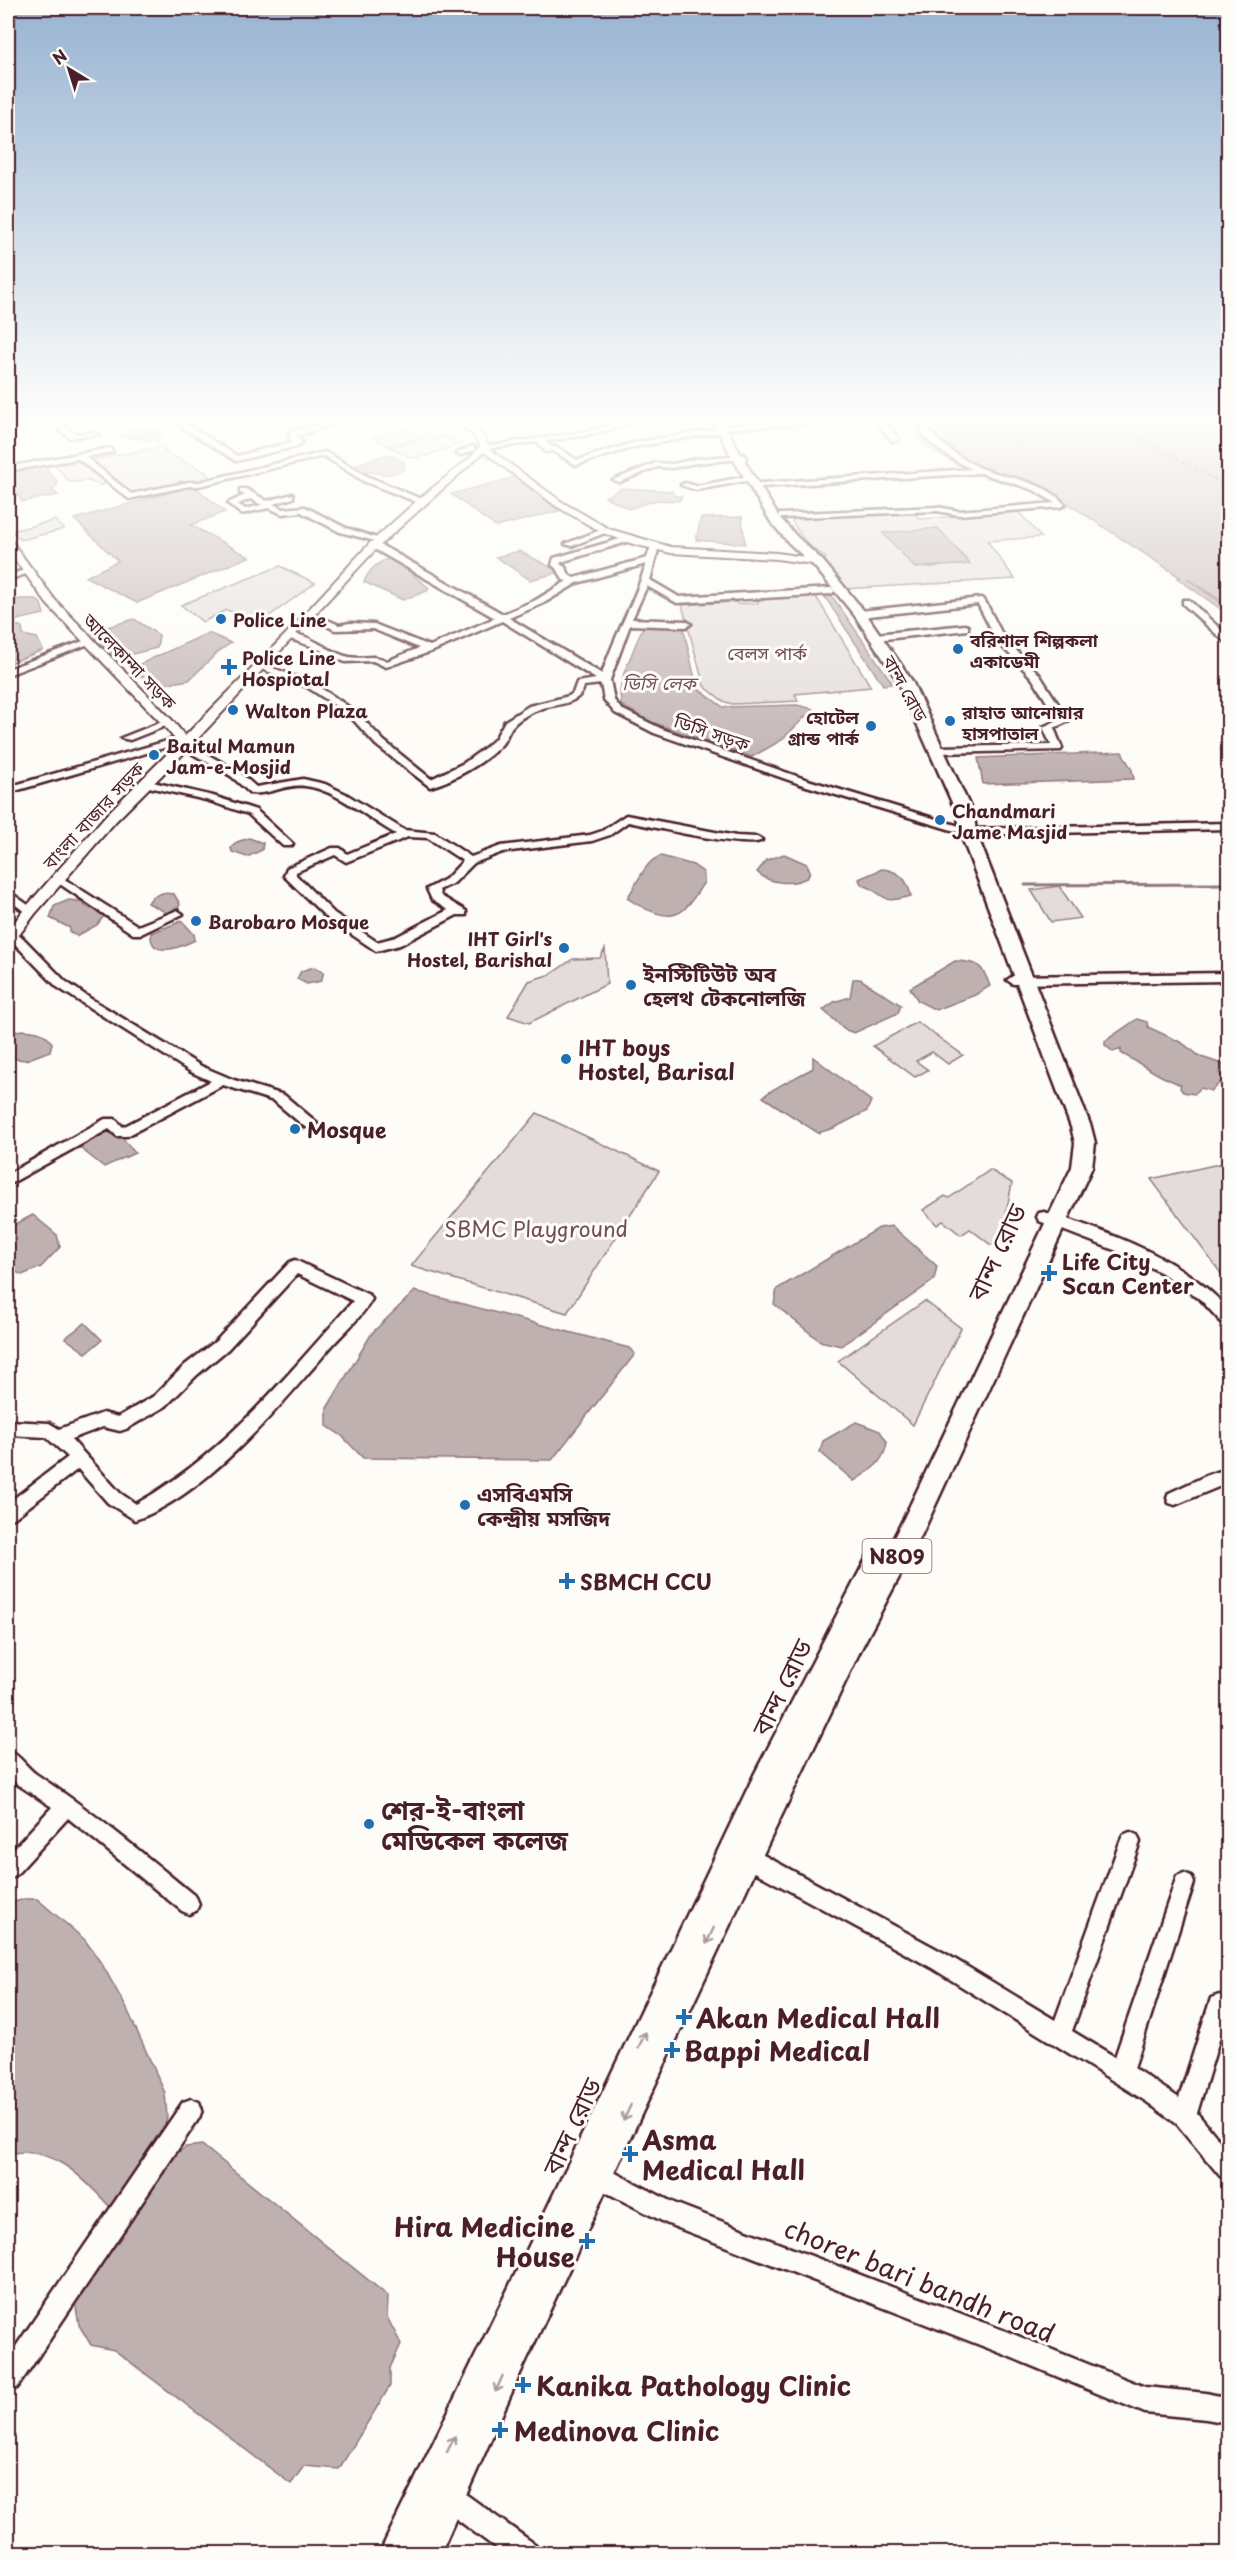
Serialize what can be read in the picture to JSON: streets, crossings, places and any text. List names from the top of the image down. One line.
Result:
{"streets":{"highway":["বান্দ রোড","N809"],"main road":["আলেকান্দা সড়ক","বাংলা বাজার সড়ক"],"street":["ডিসি সড়ক","chorer bari bandh road"]},"crossings":[["আলেকান্দা সড়ক","বাংলা বাজার সড়ক"],["বান্দ রোড","ডিসি সড়ক"],["বান্দ রোড","chorer bari bandh road"]],"water":["ডিসি লেক"],"parks":["বেলস পার্ক","SBMC Playground"],"places":{"other":["Police Line","বরিশাল শিল্পকলা একাডেমী","Walton Plaza","রাহাত আনোয়ার হাসপাতাল","হোটেল গ্রান্ড পার্ক","Baitul Mamun Jam-e-Mosjid","Chandmari Jame Masjid","Barobaro Mosque","IHT Girl's Hostel, Barishal","ইনস্টিটিউট অব হেলথ টেকনোলজি","IHT boys Hostel, Barisal","Mosque","এসবিএমসি কেন্দ্রীয় মসজিদ","শের-ই-বাংলা মেডিকেল কলেজ"],"health":["Police Line Hospiotal","Life City Scan Center","SBMCH CCU","Akan Medical Hall","Bappi Medical","Asma Medical Hall","Hira Medicine House","Kanika Pathology Clinic","Medinova Clinic"]},"north":"top left"}
